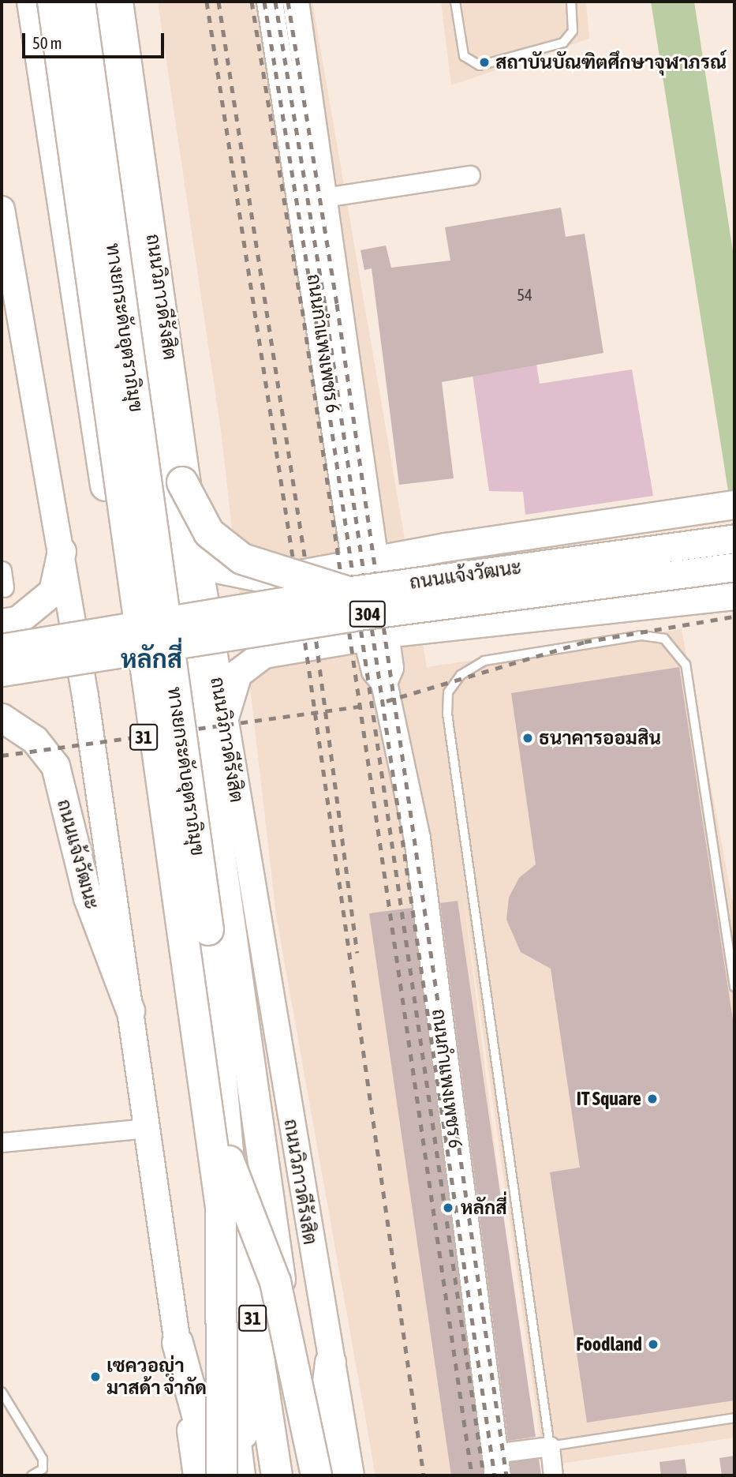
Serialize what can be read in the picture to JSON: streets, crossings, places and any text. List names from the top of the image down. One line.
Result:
{"streets":{"highway":["ถนนวิภาวดีรังสิต","ทางยกระดับอุตราภิมุข","31"],"main road":["ถนนกำแพงเพชร 6","ถนนแจ้งวัฒนะ","304"]},"crossings":[["ถนนวิภาวดีรังสิต","ถนนแจ้งวัฒนะ"],["ถนนกำแพงเพชร 6","ถนนแจ้งวัฒนะ"]],"districts":["หลักสี่"],"places":["สถาบันบัณฑิตศึกษาจุฬาภรณ์","ธนาคารออมสิน","IT Square","หลักสี่","Foodland","เซควอญ่า มาสด้า จำกัด"],"house_numbers":["54"],"scale_bar":"50 m"}
